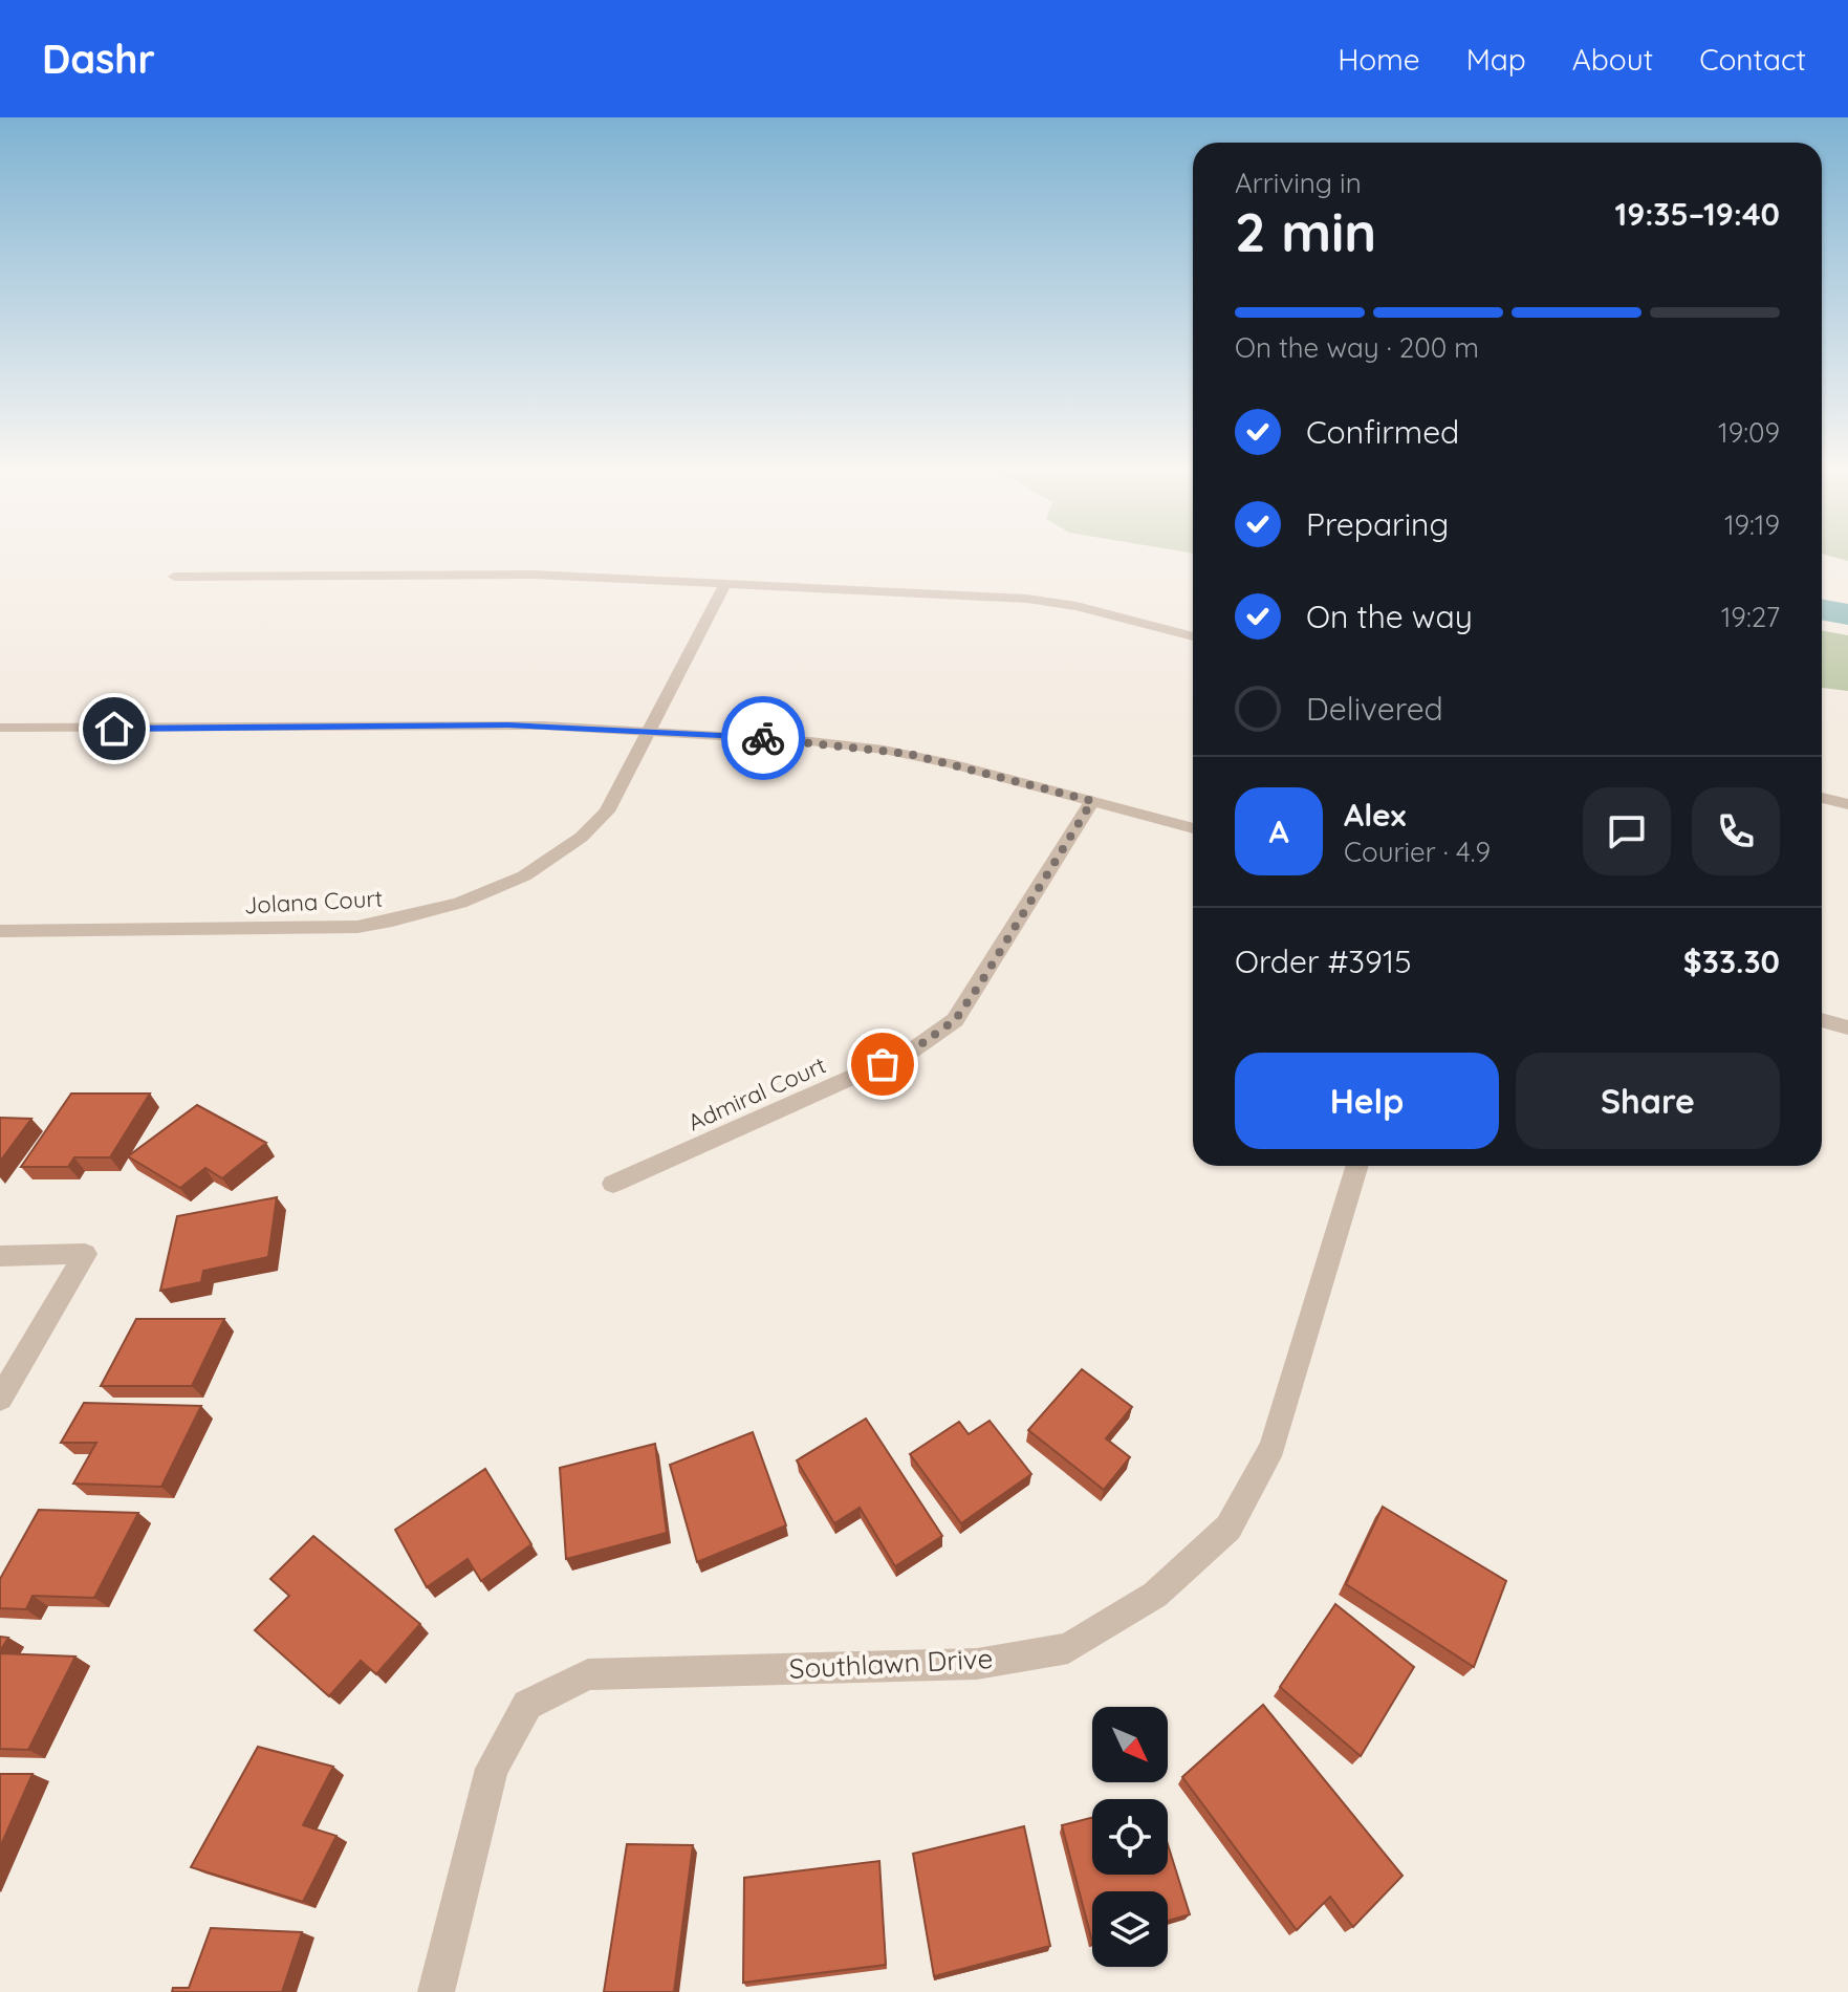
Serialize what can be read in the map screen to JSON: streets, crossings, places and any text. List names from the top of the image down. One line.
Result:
{"streets":{"street":["Jolana Court","Admiral Court","Southlawn Drive"]},"north":"bottom right","page":{"header":"Dashr","nav":["Home","Map","About","Contact"],"heading":["2 min","Arriving in","19:35–19:40"],"panel":["Alex","Courier · 4.9","Order #3915","$33.30"],"bar":"On the way · 200 m","list":[["Confirmed","19:09"],["Preparing","19:19"],["On the way","19:27"],"Delivered"],"round":"A","buttons":["Help","Share"]}}
